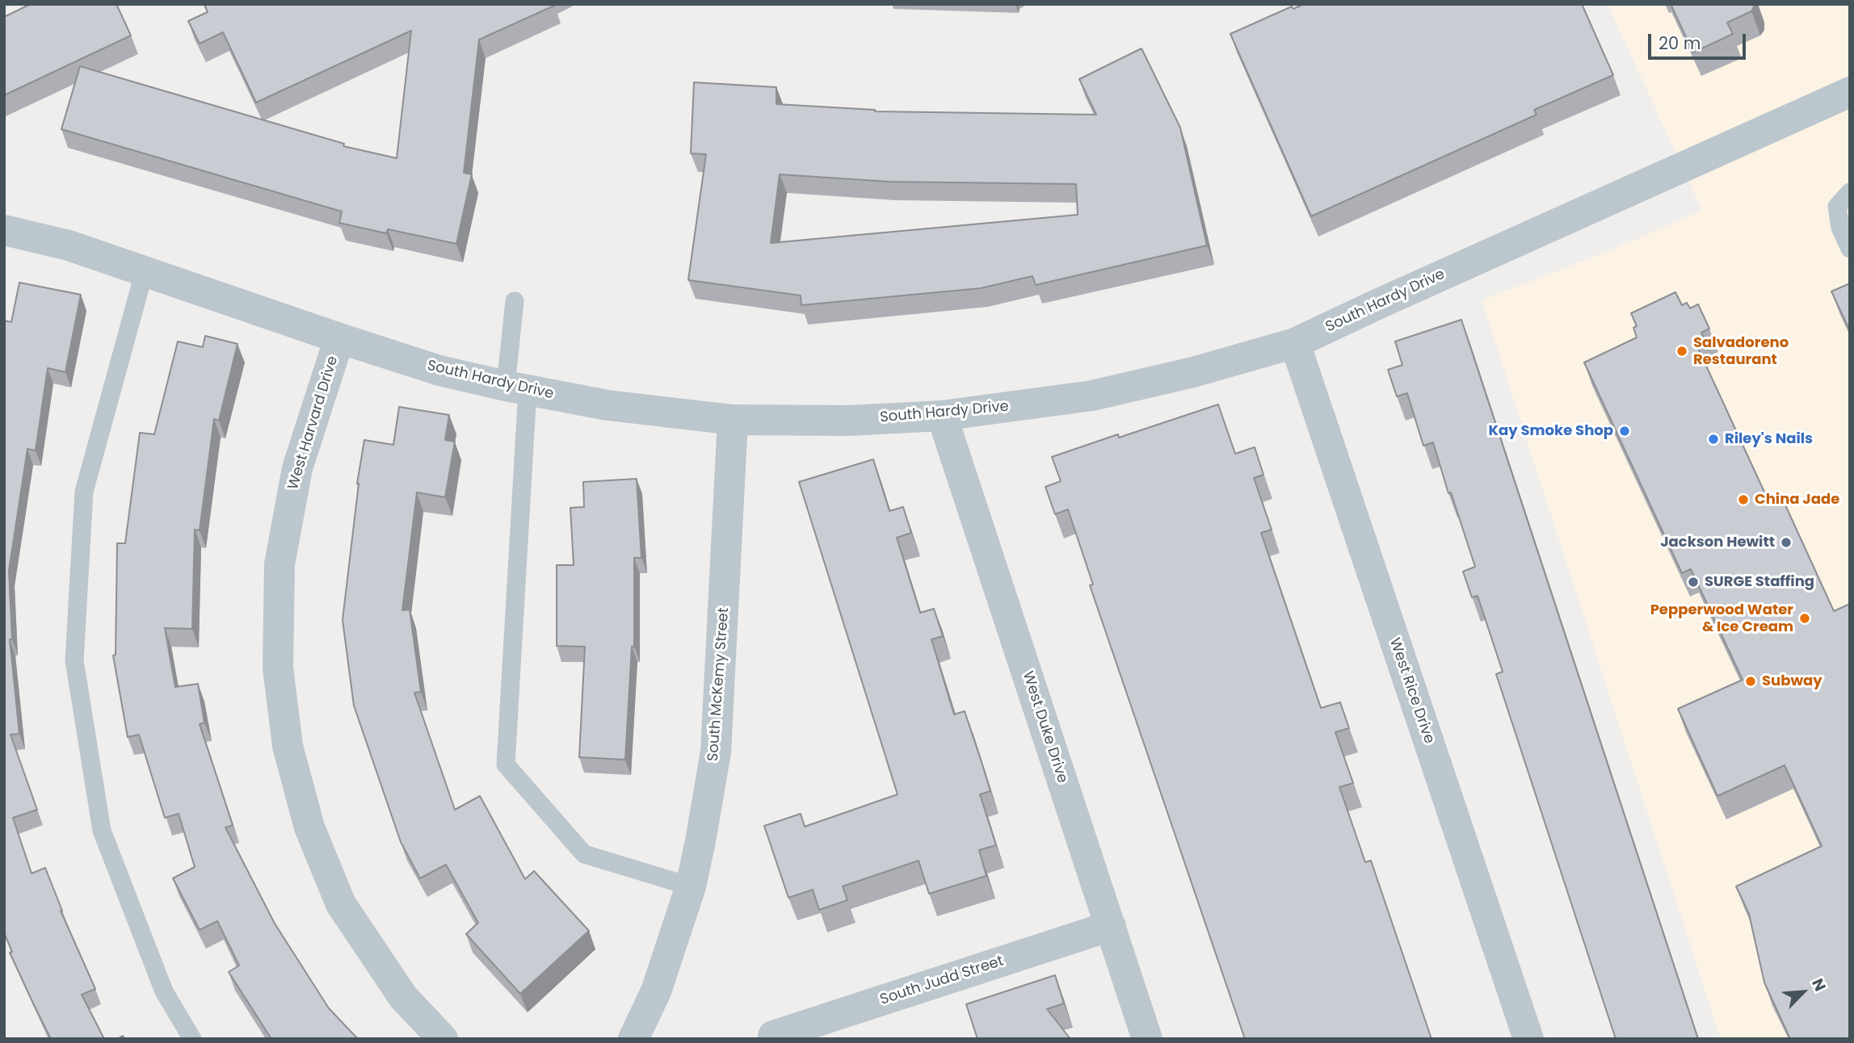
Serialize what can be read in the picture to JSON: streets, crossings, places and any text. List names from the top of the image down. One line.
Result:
{"streets":{"street":["South Hardy Drive","West Harvard Drive","South McKemy Street","West Rice Drive","West Duke Drive","South Judd Street"]},"crossings":[["South Hardy Drive","West Harvard Drive"],["South Hardy Drive","South McKemy Street"],["South Hardy Drive","West Rice Drive"],["South Hardy Drive","West Duke Drive"],["West Duke Drive","South Judd Street"]],"places":["Salvadoreno Restaurant","Kay Smoke Shop","Riley's Nails","China Jade","Jackson Hewitt","SURGE Staffing","Pepperwood Water & Ice Cream","Subway"],"scale_bar":"20 m","north":"top right"}
